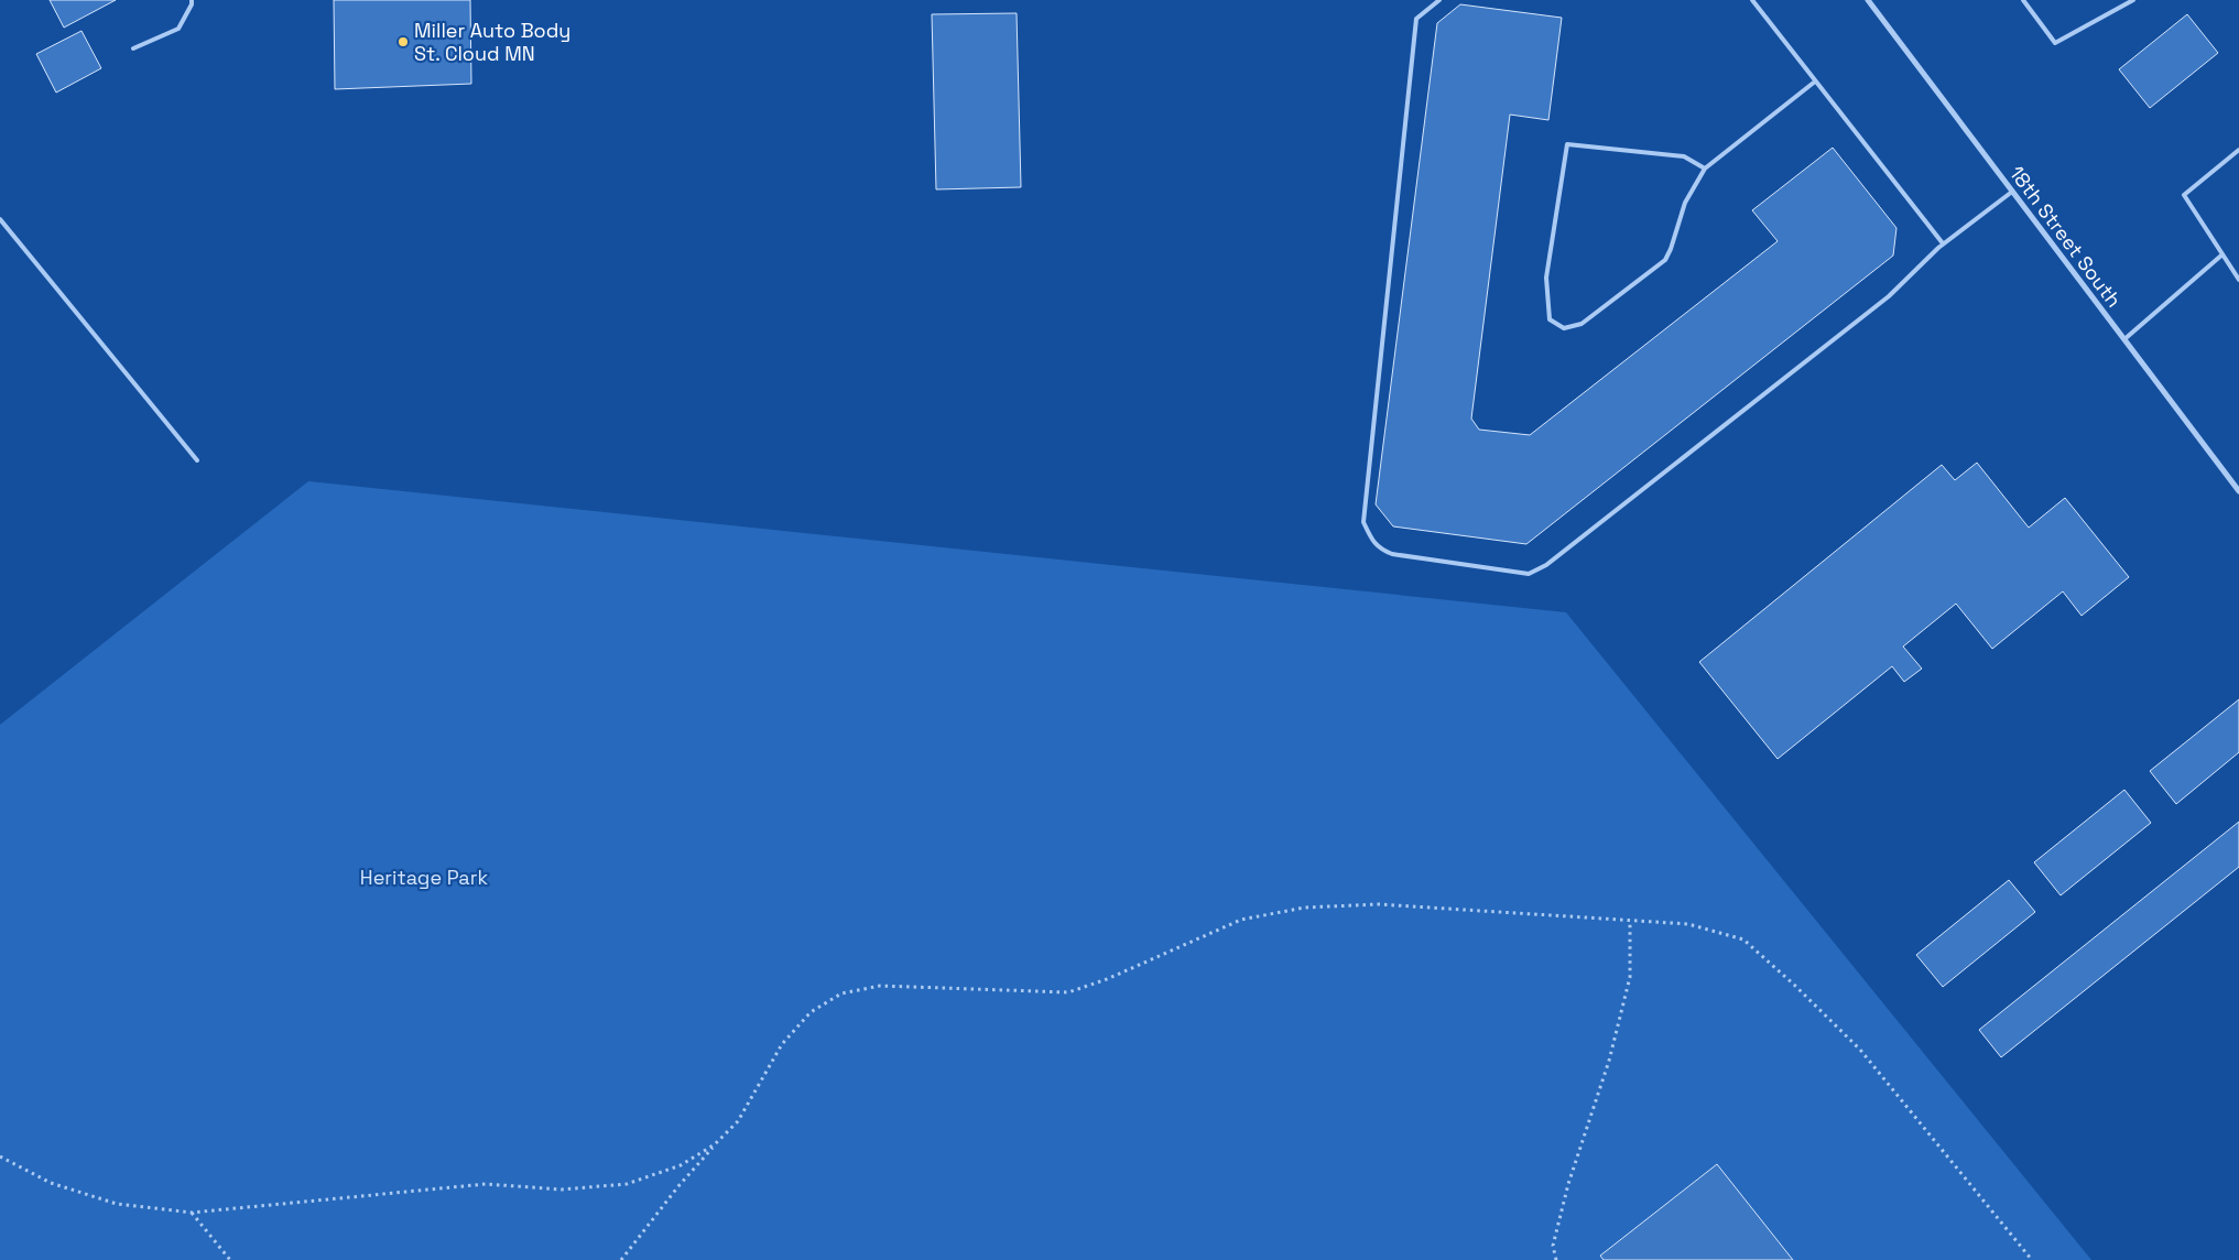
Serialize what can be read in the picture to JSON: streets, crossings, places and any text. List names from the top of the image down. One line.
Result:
{"streets":{"street":["18th Street South"]},"parks":["Heritage Park"],"places":["Miller Auto Body St. Cloud MN"]}
